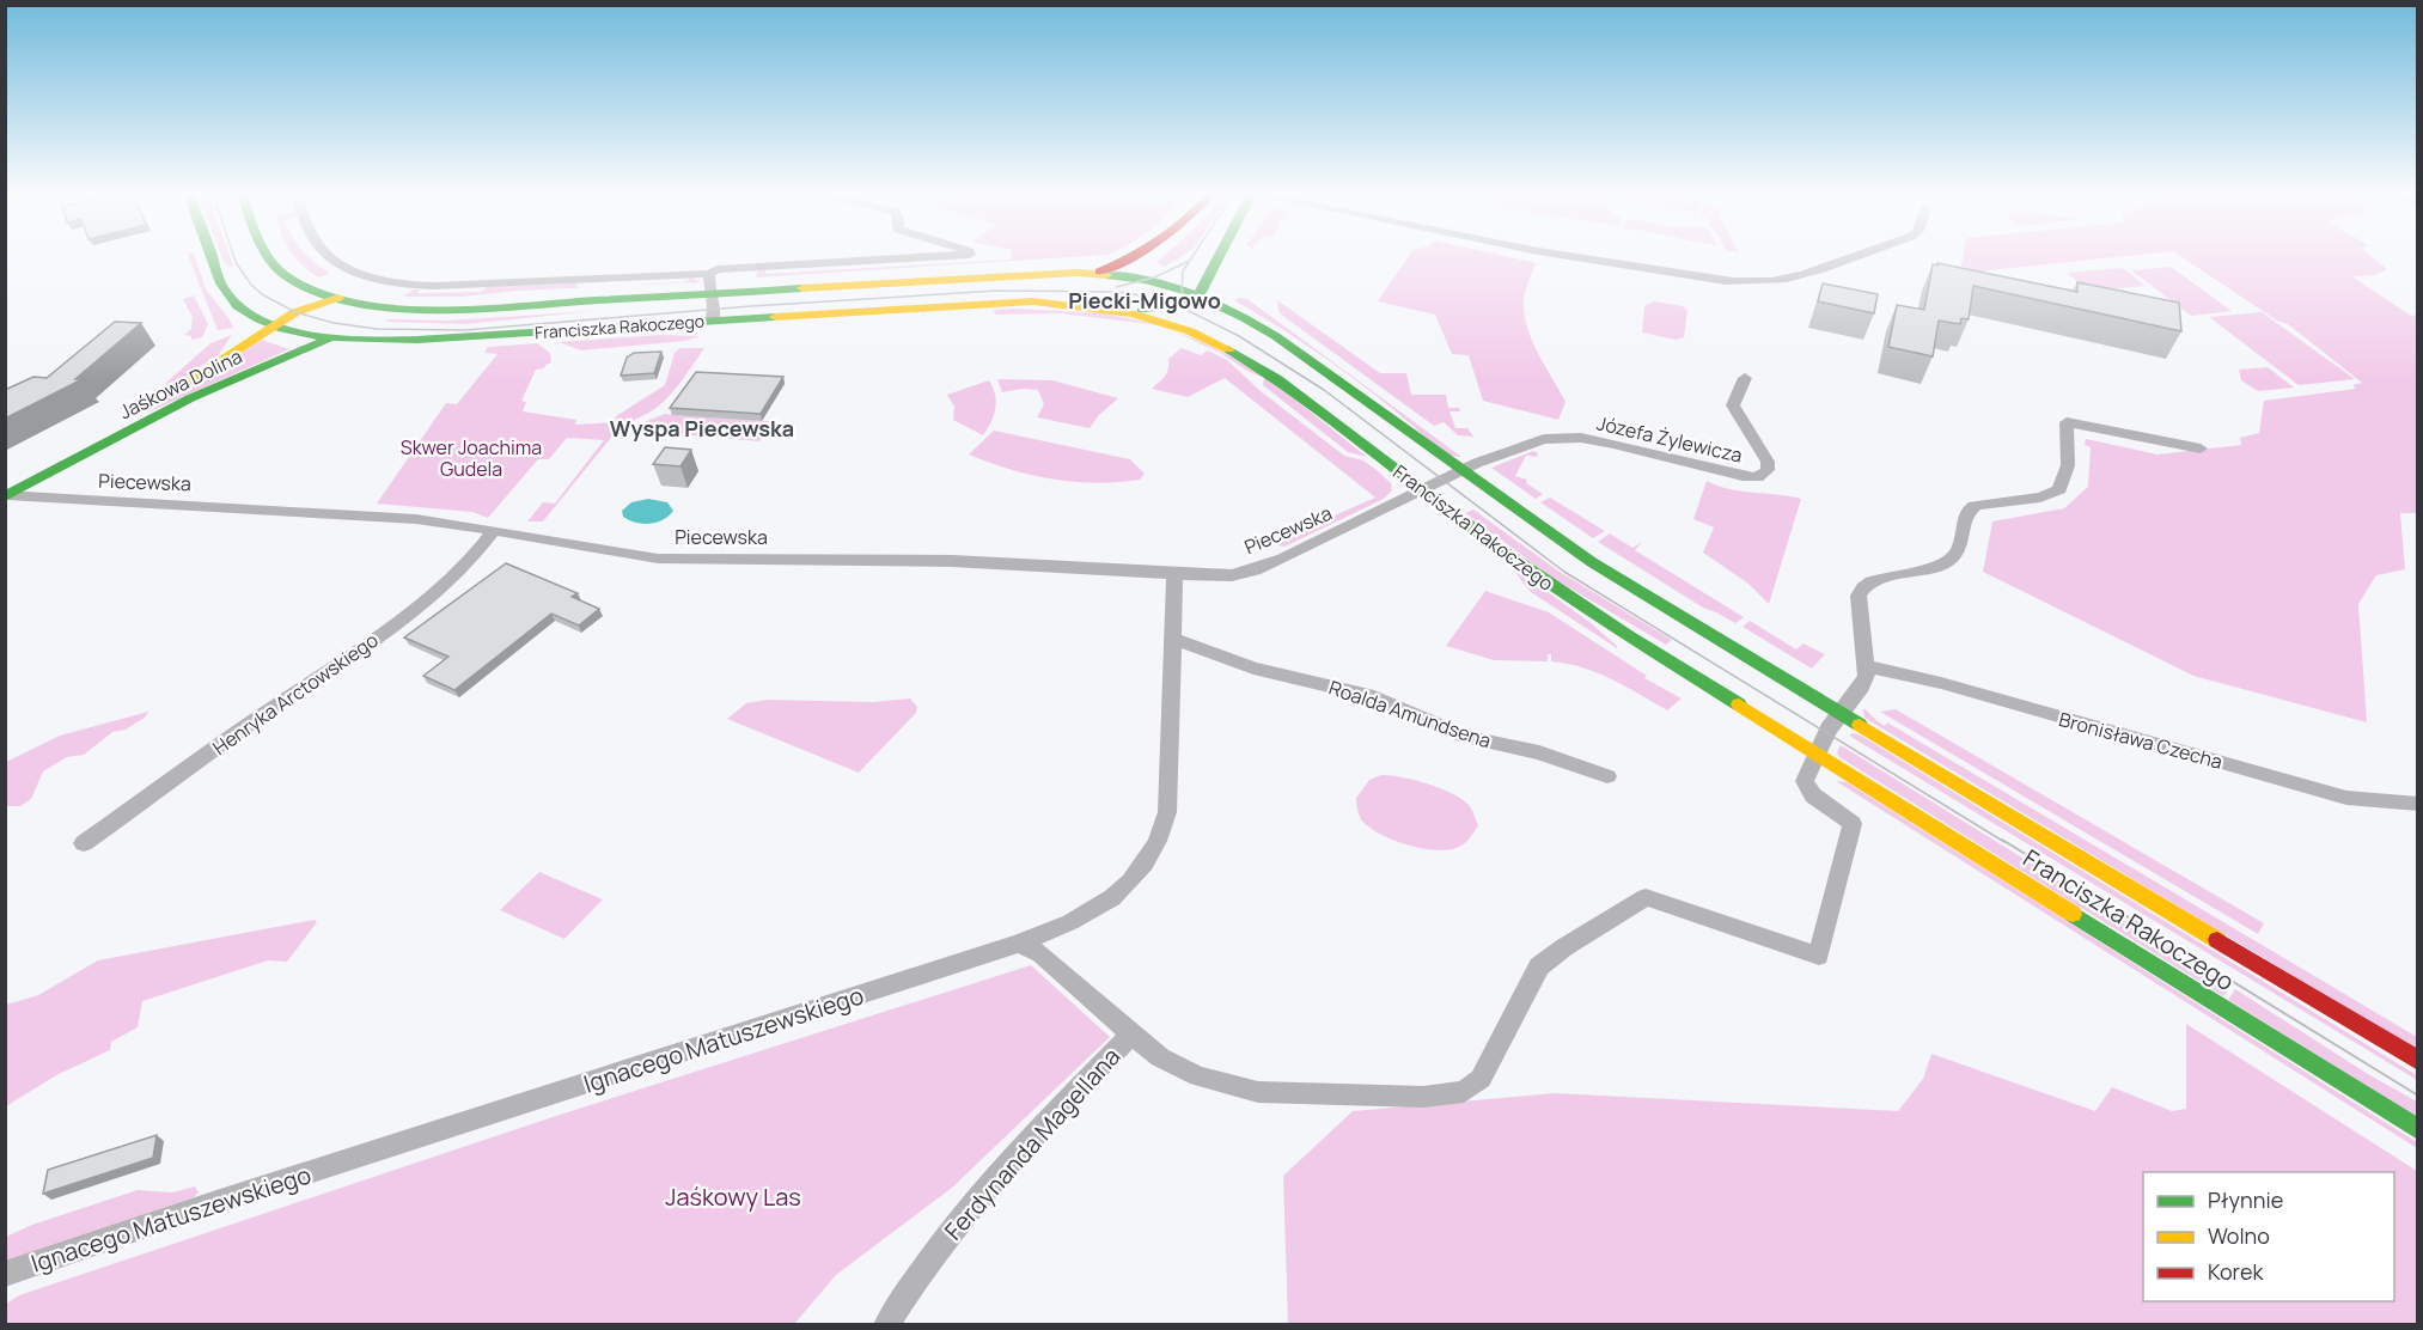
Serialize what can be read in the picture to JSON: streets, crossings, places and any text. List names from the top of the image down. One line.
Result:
{"streets":{"main road":["Franciszka Rakoczego","Jaśkowa Dolina"],"street":["Józefa Żylewicza","Piecewska","Henryka Arctowskiego","Roalda Amundsena","Bronisława Czecha","Ignacego Matuszewskiego","Ferdynanda Magellana"]},"crossings":[["Franciszka Rakoczego","Jaśkowa Dolina"],["Franciszka Rakoczego","Józefa Żylewicza"],["Franciszka Rakoczego","Piecewska"],["Jaśkowa Dolina","Piecewska"],["Józefa Żylewicza","Piecewska"],["Piecewska","Henryka Arctowskiego"],["Piecewska","Ignacego Matuszewskiego"],["Roalda Amundsena","Ignacego Matuszewskiego"]],"districts":["Piecki-Migowo","Wyspa Piecewska"],"parks":["Skwer Joachima Gudela","Jaśkowy Las"],"legend":["Płynnie","Wolno","Korek"]}
